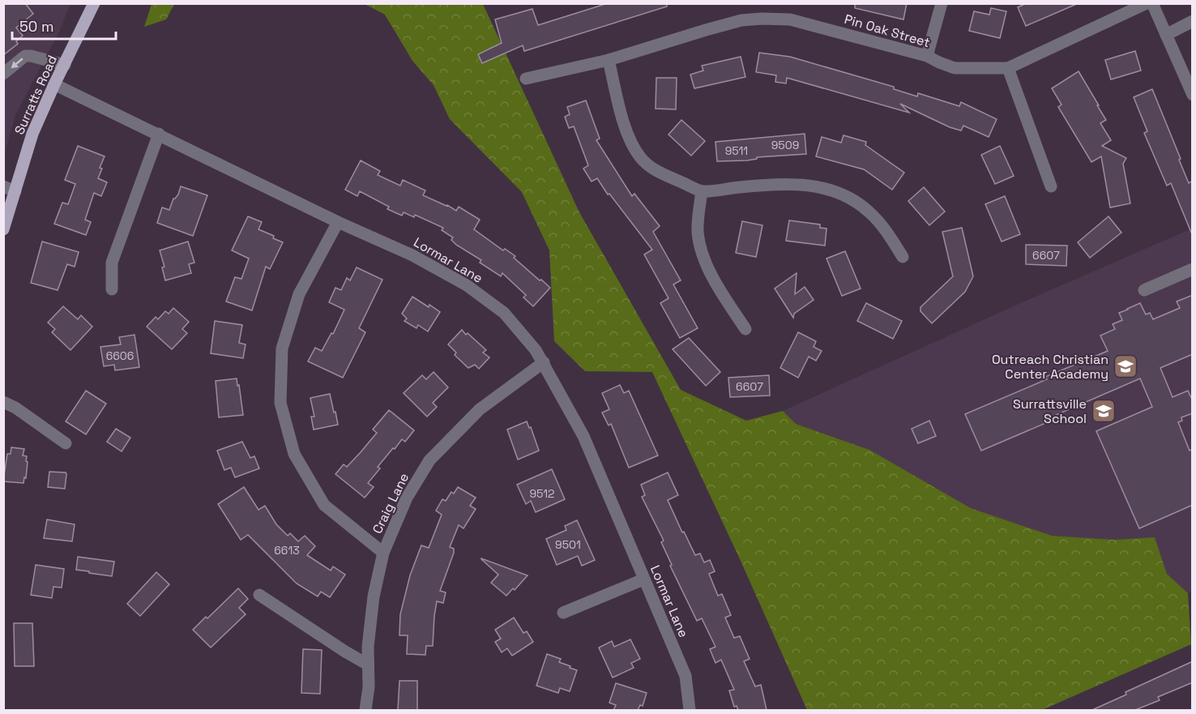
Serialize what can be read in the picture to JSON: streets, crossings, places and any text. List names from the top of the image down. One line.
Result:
{"streets":{"main road":["Surratts Road"],"street":["Pin Oak Street","Lormar Lane","Craig Lane"]},"crossings":[["Surratts Road","Lormar Lane"],["Lormar Lane","Craig Lane"]],"places":{"school or university":["Outreach Christian Center Academy","Surrattsville School"]},"house_numbers":["9509","9511","6607","6606","6607","9512","9501","6613"],"scale_bar":"50 m"}
